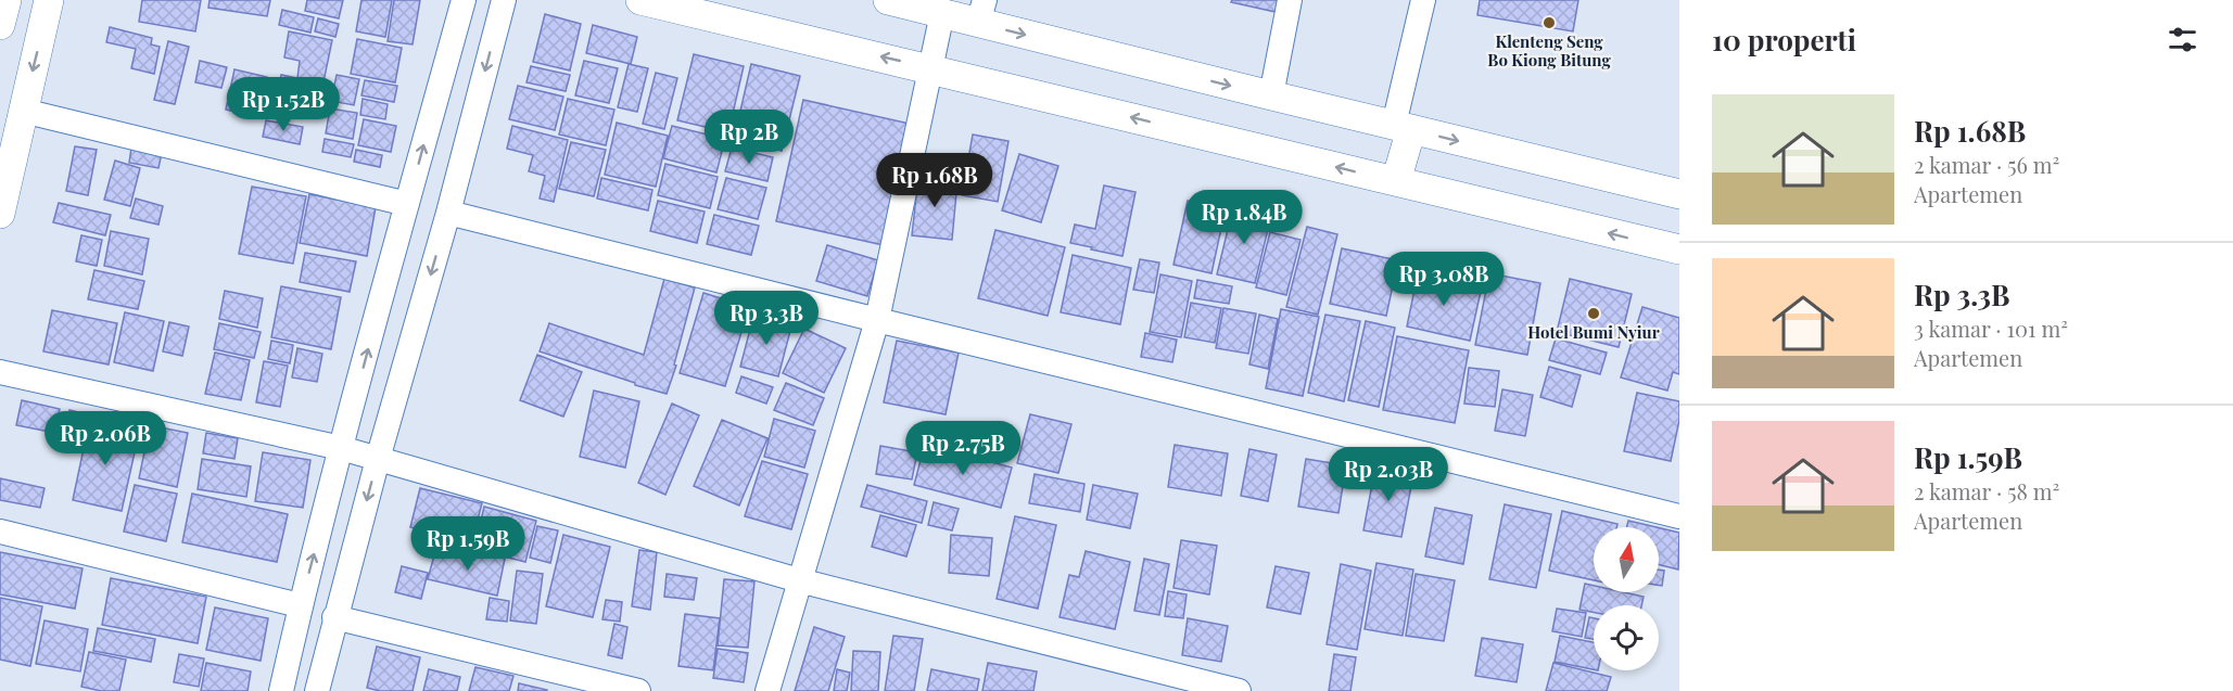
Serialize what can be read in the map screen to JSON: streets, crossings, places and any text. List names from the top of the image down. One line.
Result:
{"places":["Klenteng Seng Bo Kiong Bitung","Hotel Bumi Nyiur"],"north":"top","page":{"heading":"10 properti","price":["Rp 1.52B","Rp 2B","Rp 1.68B","Rp 1.84B","Rp 3.08B","Rp 3.3B","Rp 2.06B","Rp 2.75B","Rp 2.03B","Rp 1.59B"],"list":[{"name":"Rp 1.68B","note":"2 kamar · 56 m² · Apartemen"},{"name":"Rp 3.3B","note":"3 kamar · 101 m² · Apartemen"},{"name":"Rp 1.59B","note":"2 kamar · 58 m² · Apartemen"}]}}
